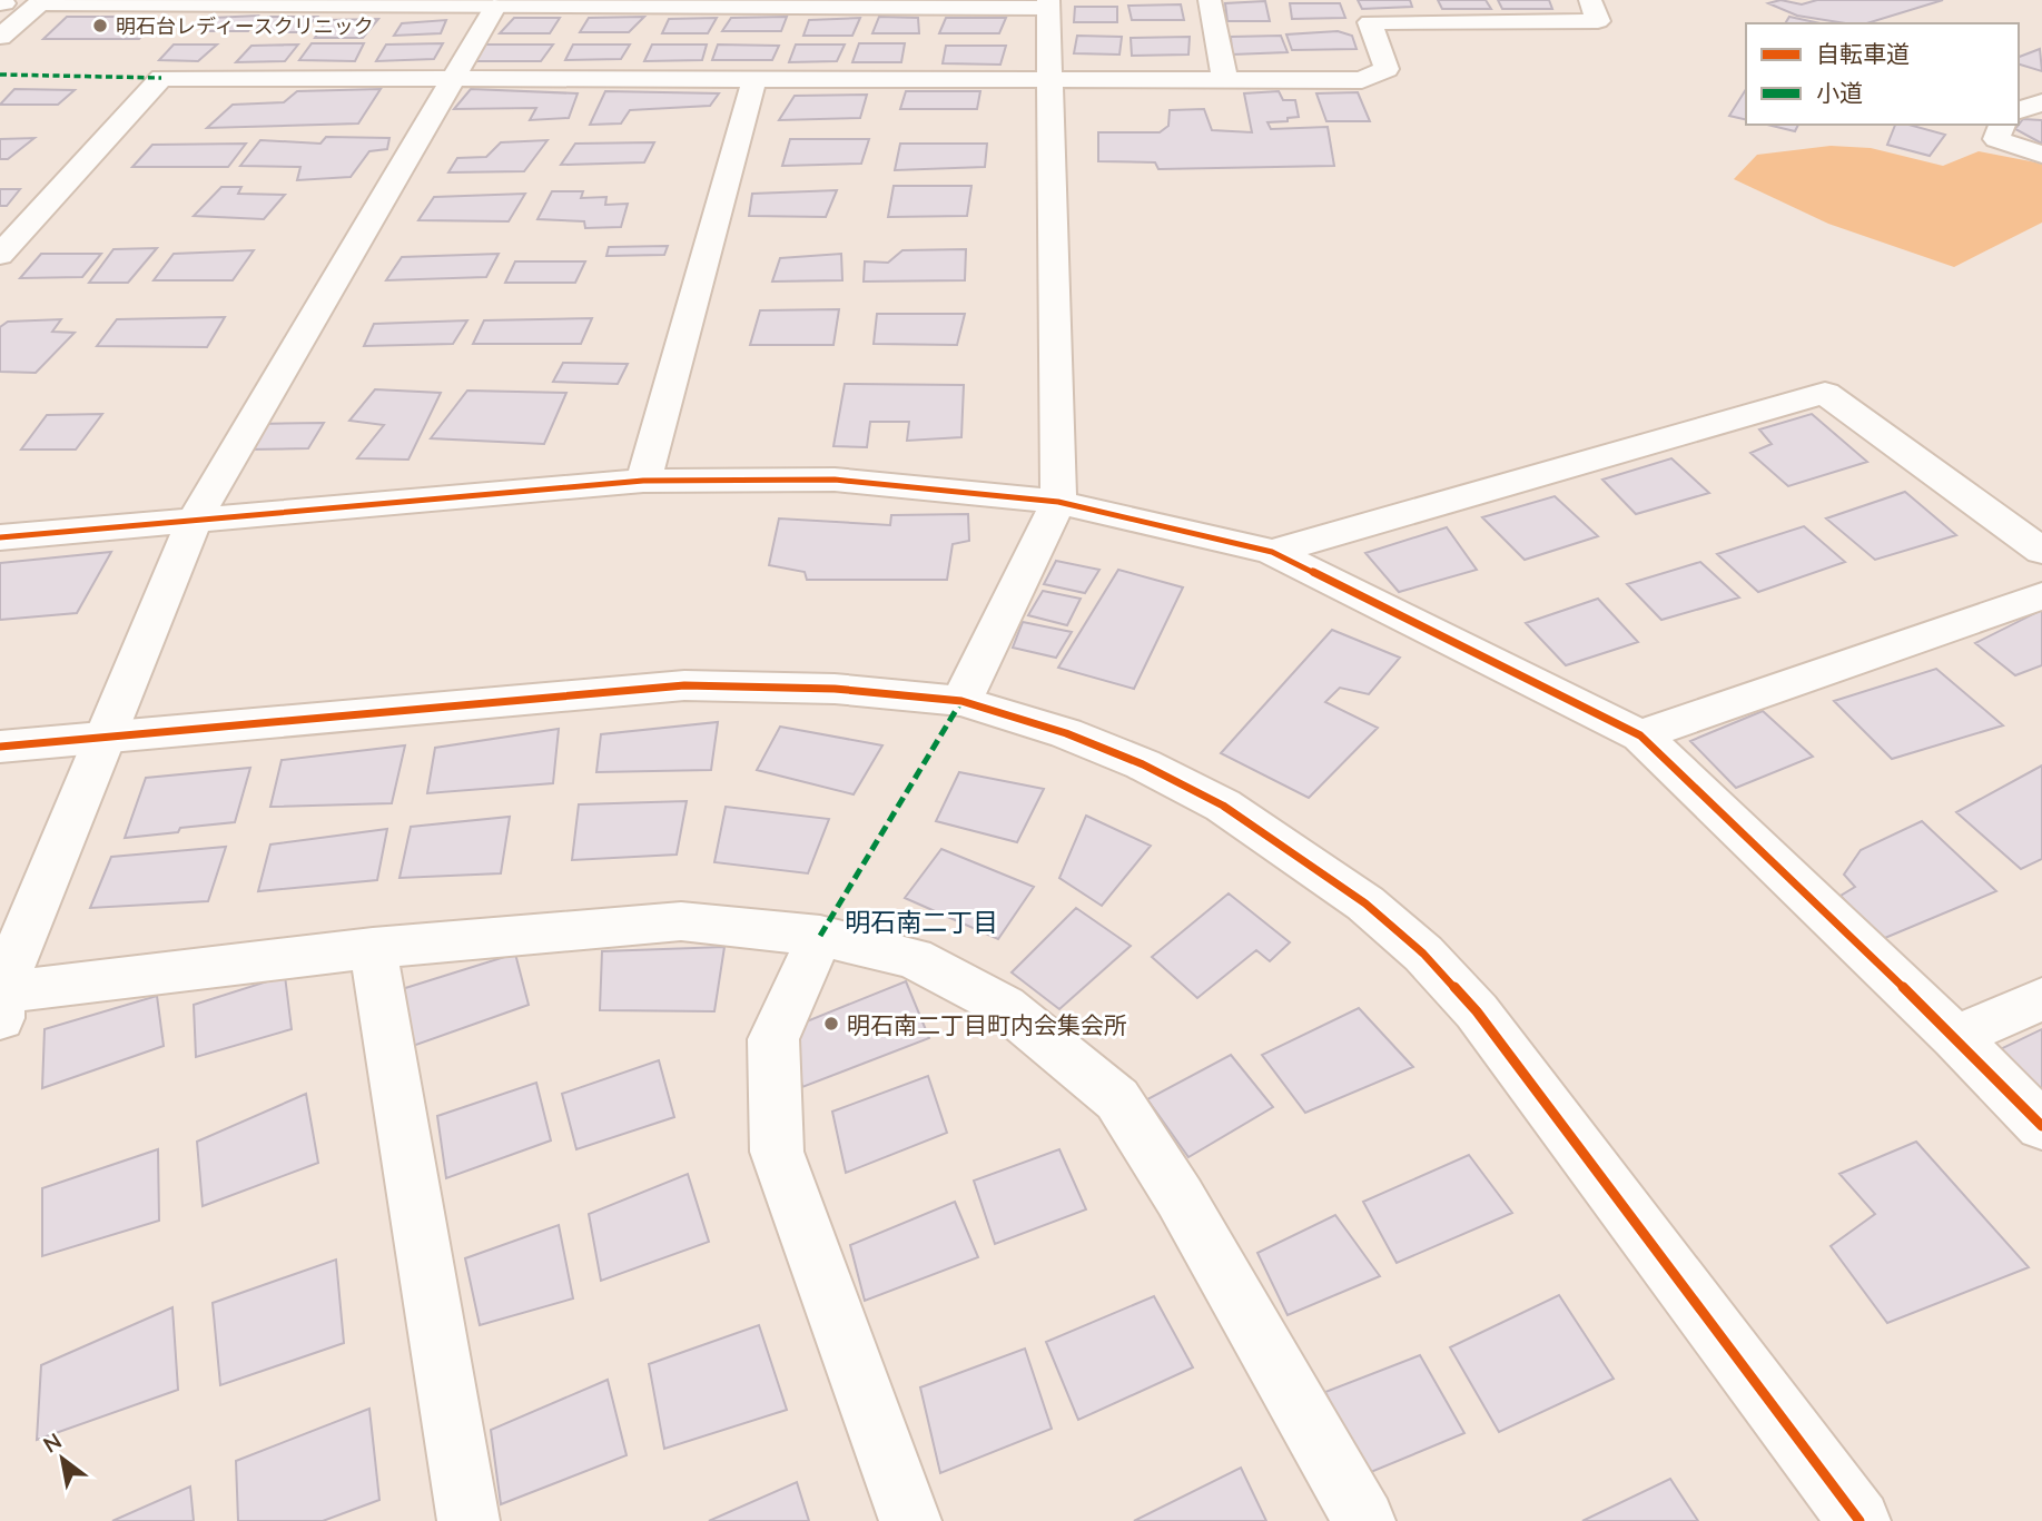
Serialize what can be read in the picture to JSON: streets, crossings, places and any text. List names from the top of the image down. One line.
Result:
{"districts":["明石南二丁目"],"places":["明石台レディースクリニック","明石南二丁目町内会集会所"],"legend":["自転車道","小道"],"north":"top left"}
